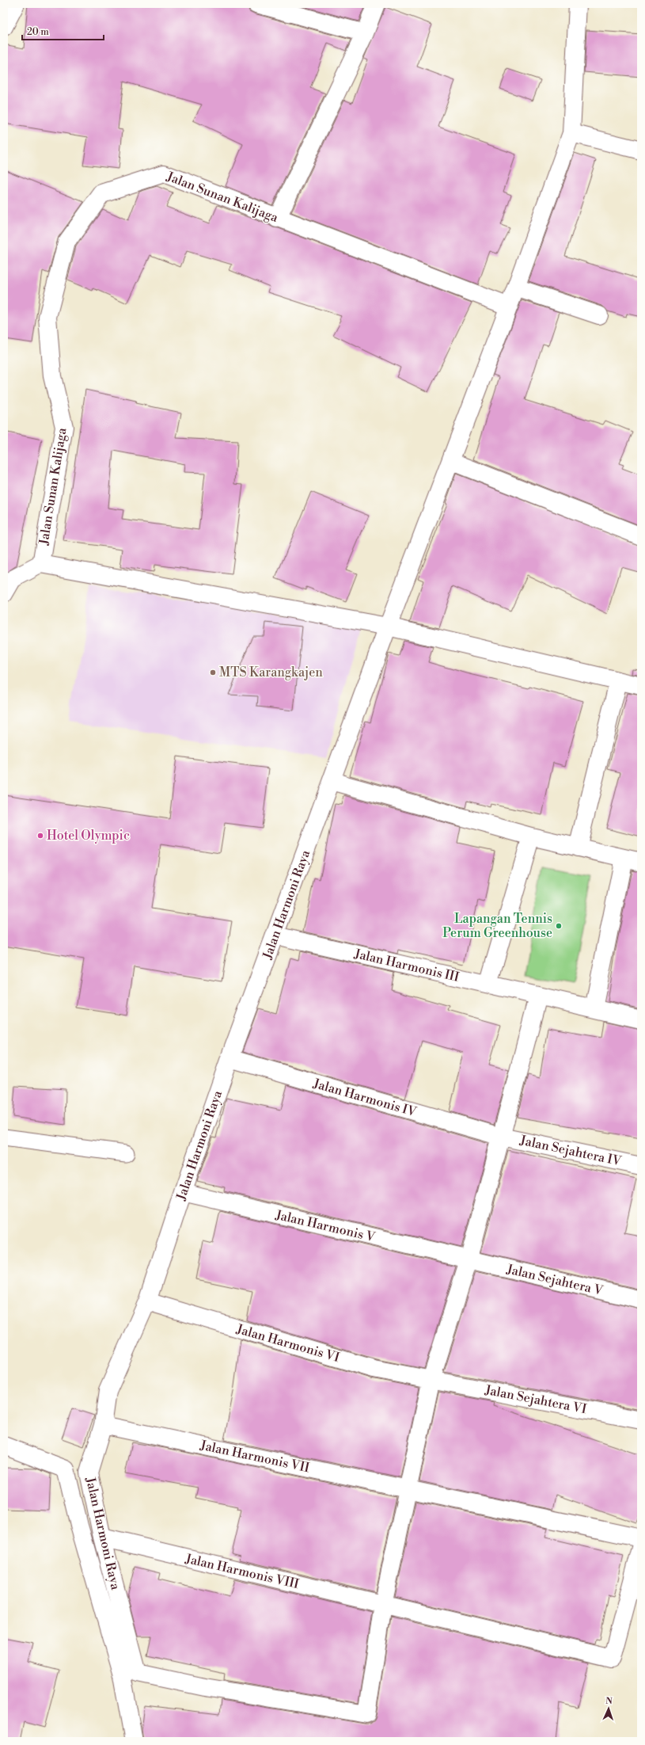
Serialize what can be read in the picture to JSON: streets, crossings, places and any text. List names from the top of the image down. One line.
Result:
{"streets":{"street":["Jalan Sunan Kalijaga","Jalan Harmoni Raya","Jalan Harmonis III","Jalan Harmonis IV","Jalan Sejahtera IV","Jalan Harmonis V","Jalan Sejahtera V","Jalan Harmonis VI","Jalan Sejahtera VI","Jalan Harmonis VII","Jalan Harmonis VIII"]},"crossings":[["Jalan Sunan Kalijaga","Jalan Harmoni Raya"],["Jalan Harmoni Raya","Jalan Harmonis III"],["Jalan Harmoni Raya","Jalan Harmonis IV"],["Jalan Harmoni Raya","Jalan Harmonis V"],["Jalan Harmoni Raya","Jalan Harmonis VI"],["Jalan Harmoni Raya","Jalan Harmonis VII"],["Jalan Harmoni Raya","Jalan Harmonis VIII"],["Jalan Harmonis IV","Jalan Sejahtera IV"],["Jalan Harmonis V","Jalan Sejahtera V"],["Jalan Harmonis VI","Jalan Sejahtera VI"]],"places":["MTS Karangkajen","Hotel Olympic","Lapangan Tennis Perum Greenhouse"],"scale_bar":"20 m","north":"top"}
